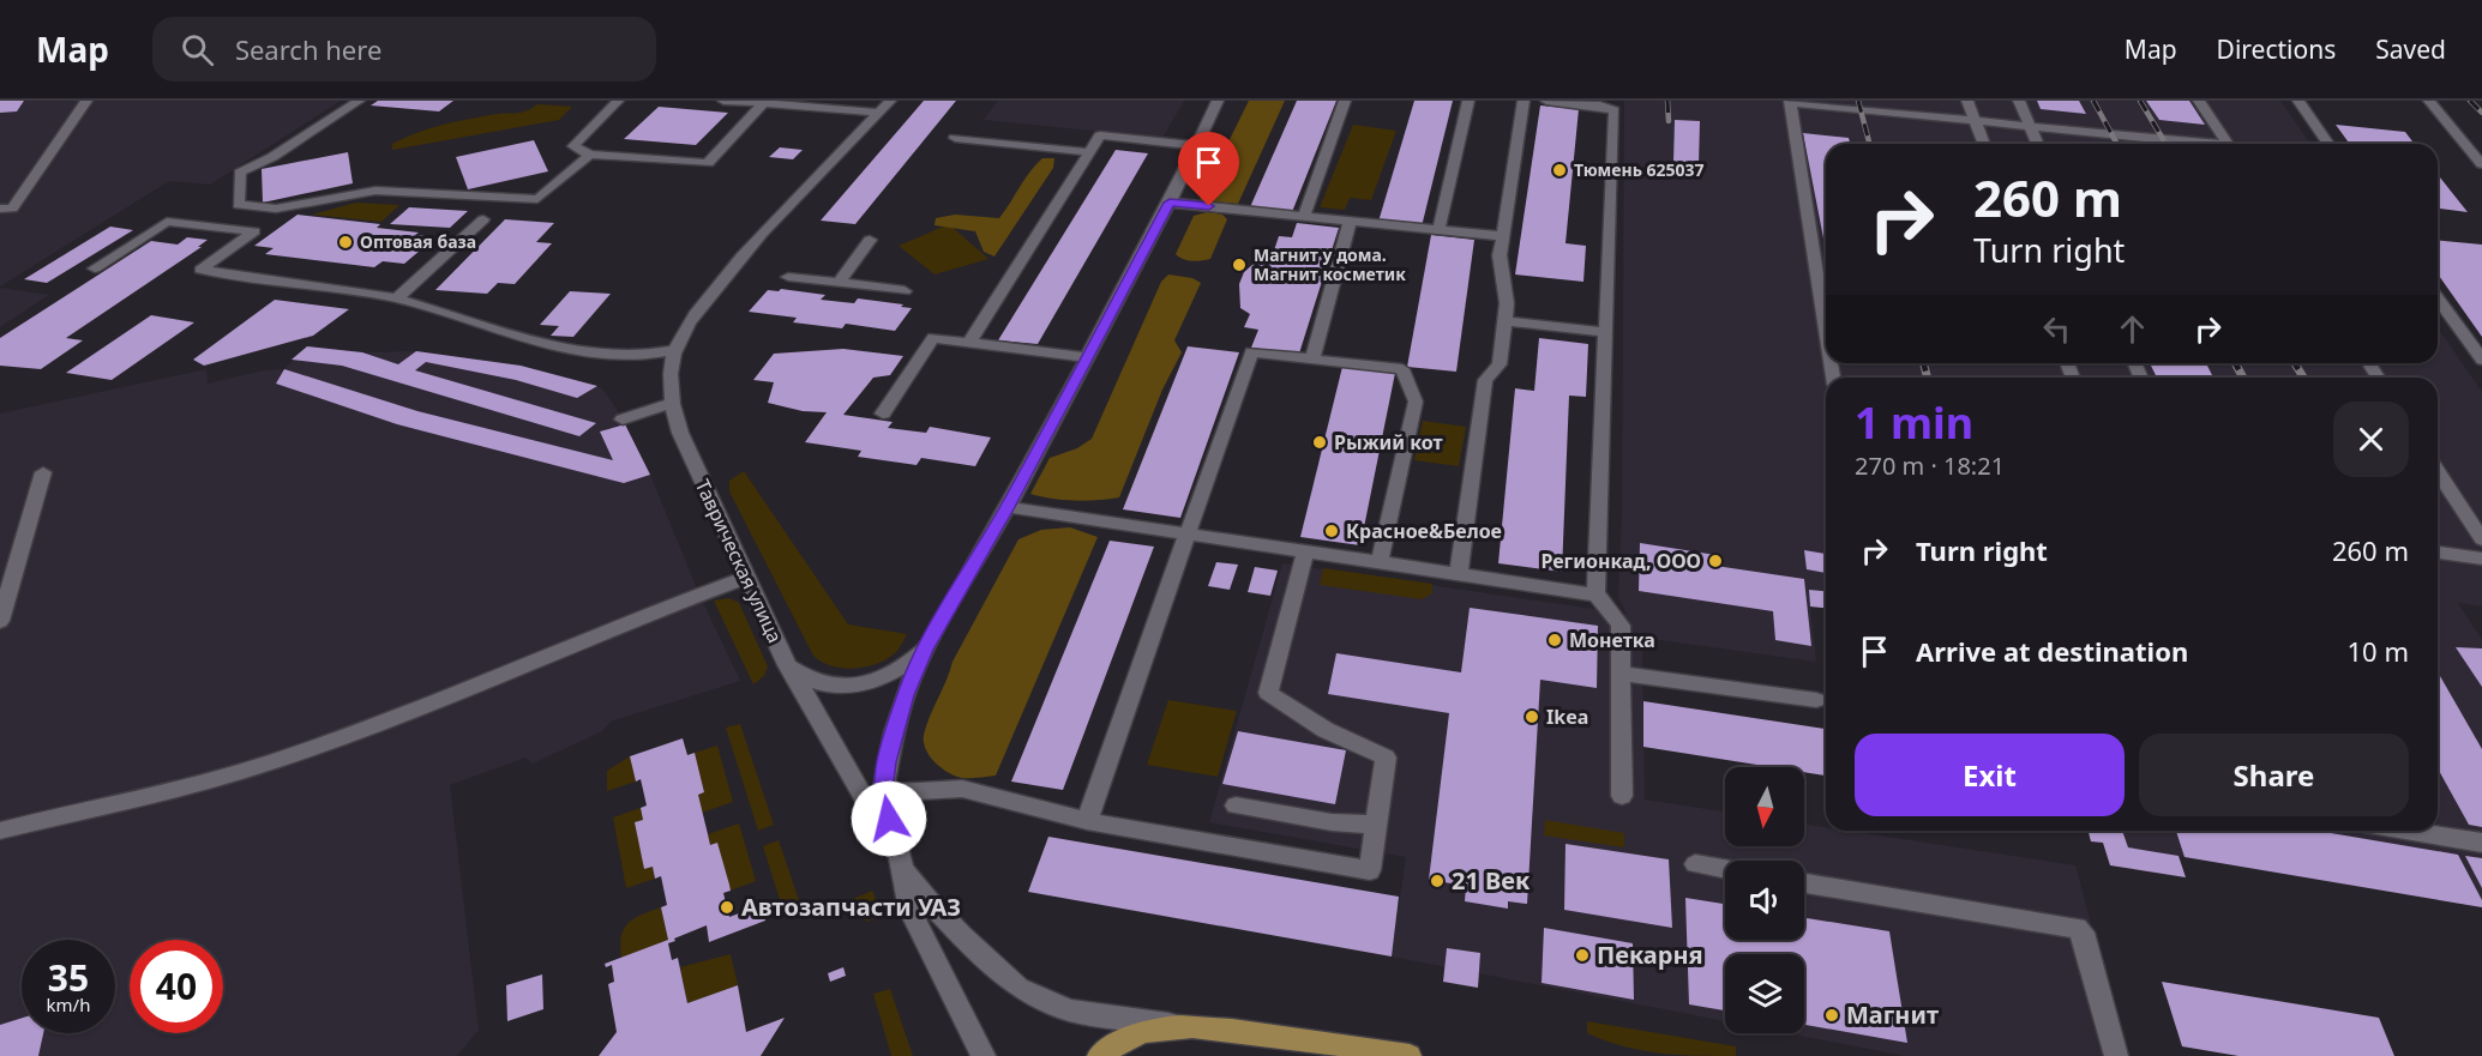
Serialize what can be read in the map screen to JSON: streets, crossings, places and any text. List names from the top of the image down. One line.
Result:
{"streets":{"street":["Таврическая улица"]},"places":["Тюмень 625037","Оптовая база","Магнит у дома. Магнит косметик","Рыжий кот","Красное&Белое","Регионкад, ООО","Монетка","Ikea","21 Век","Автозапчасти УАЗ","Пекарня","Магнит"],"north":"bottom","page":{"header":"Map","search":"Search here","nav":["Map","Directions","Saved"],"turn":["260 m","Turn right"],"heading":["1 min","270 m · 18:21"],"list":[{"name":"Turn right","value":"260 m"},{"name":"Arrive at destination","value":"10 m"}],"buttons":["Exit","Share"],"speed":"35 km/h","limit":"40"}}
